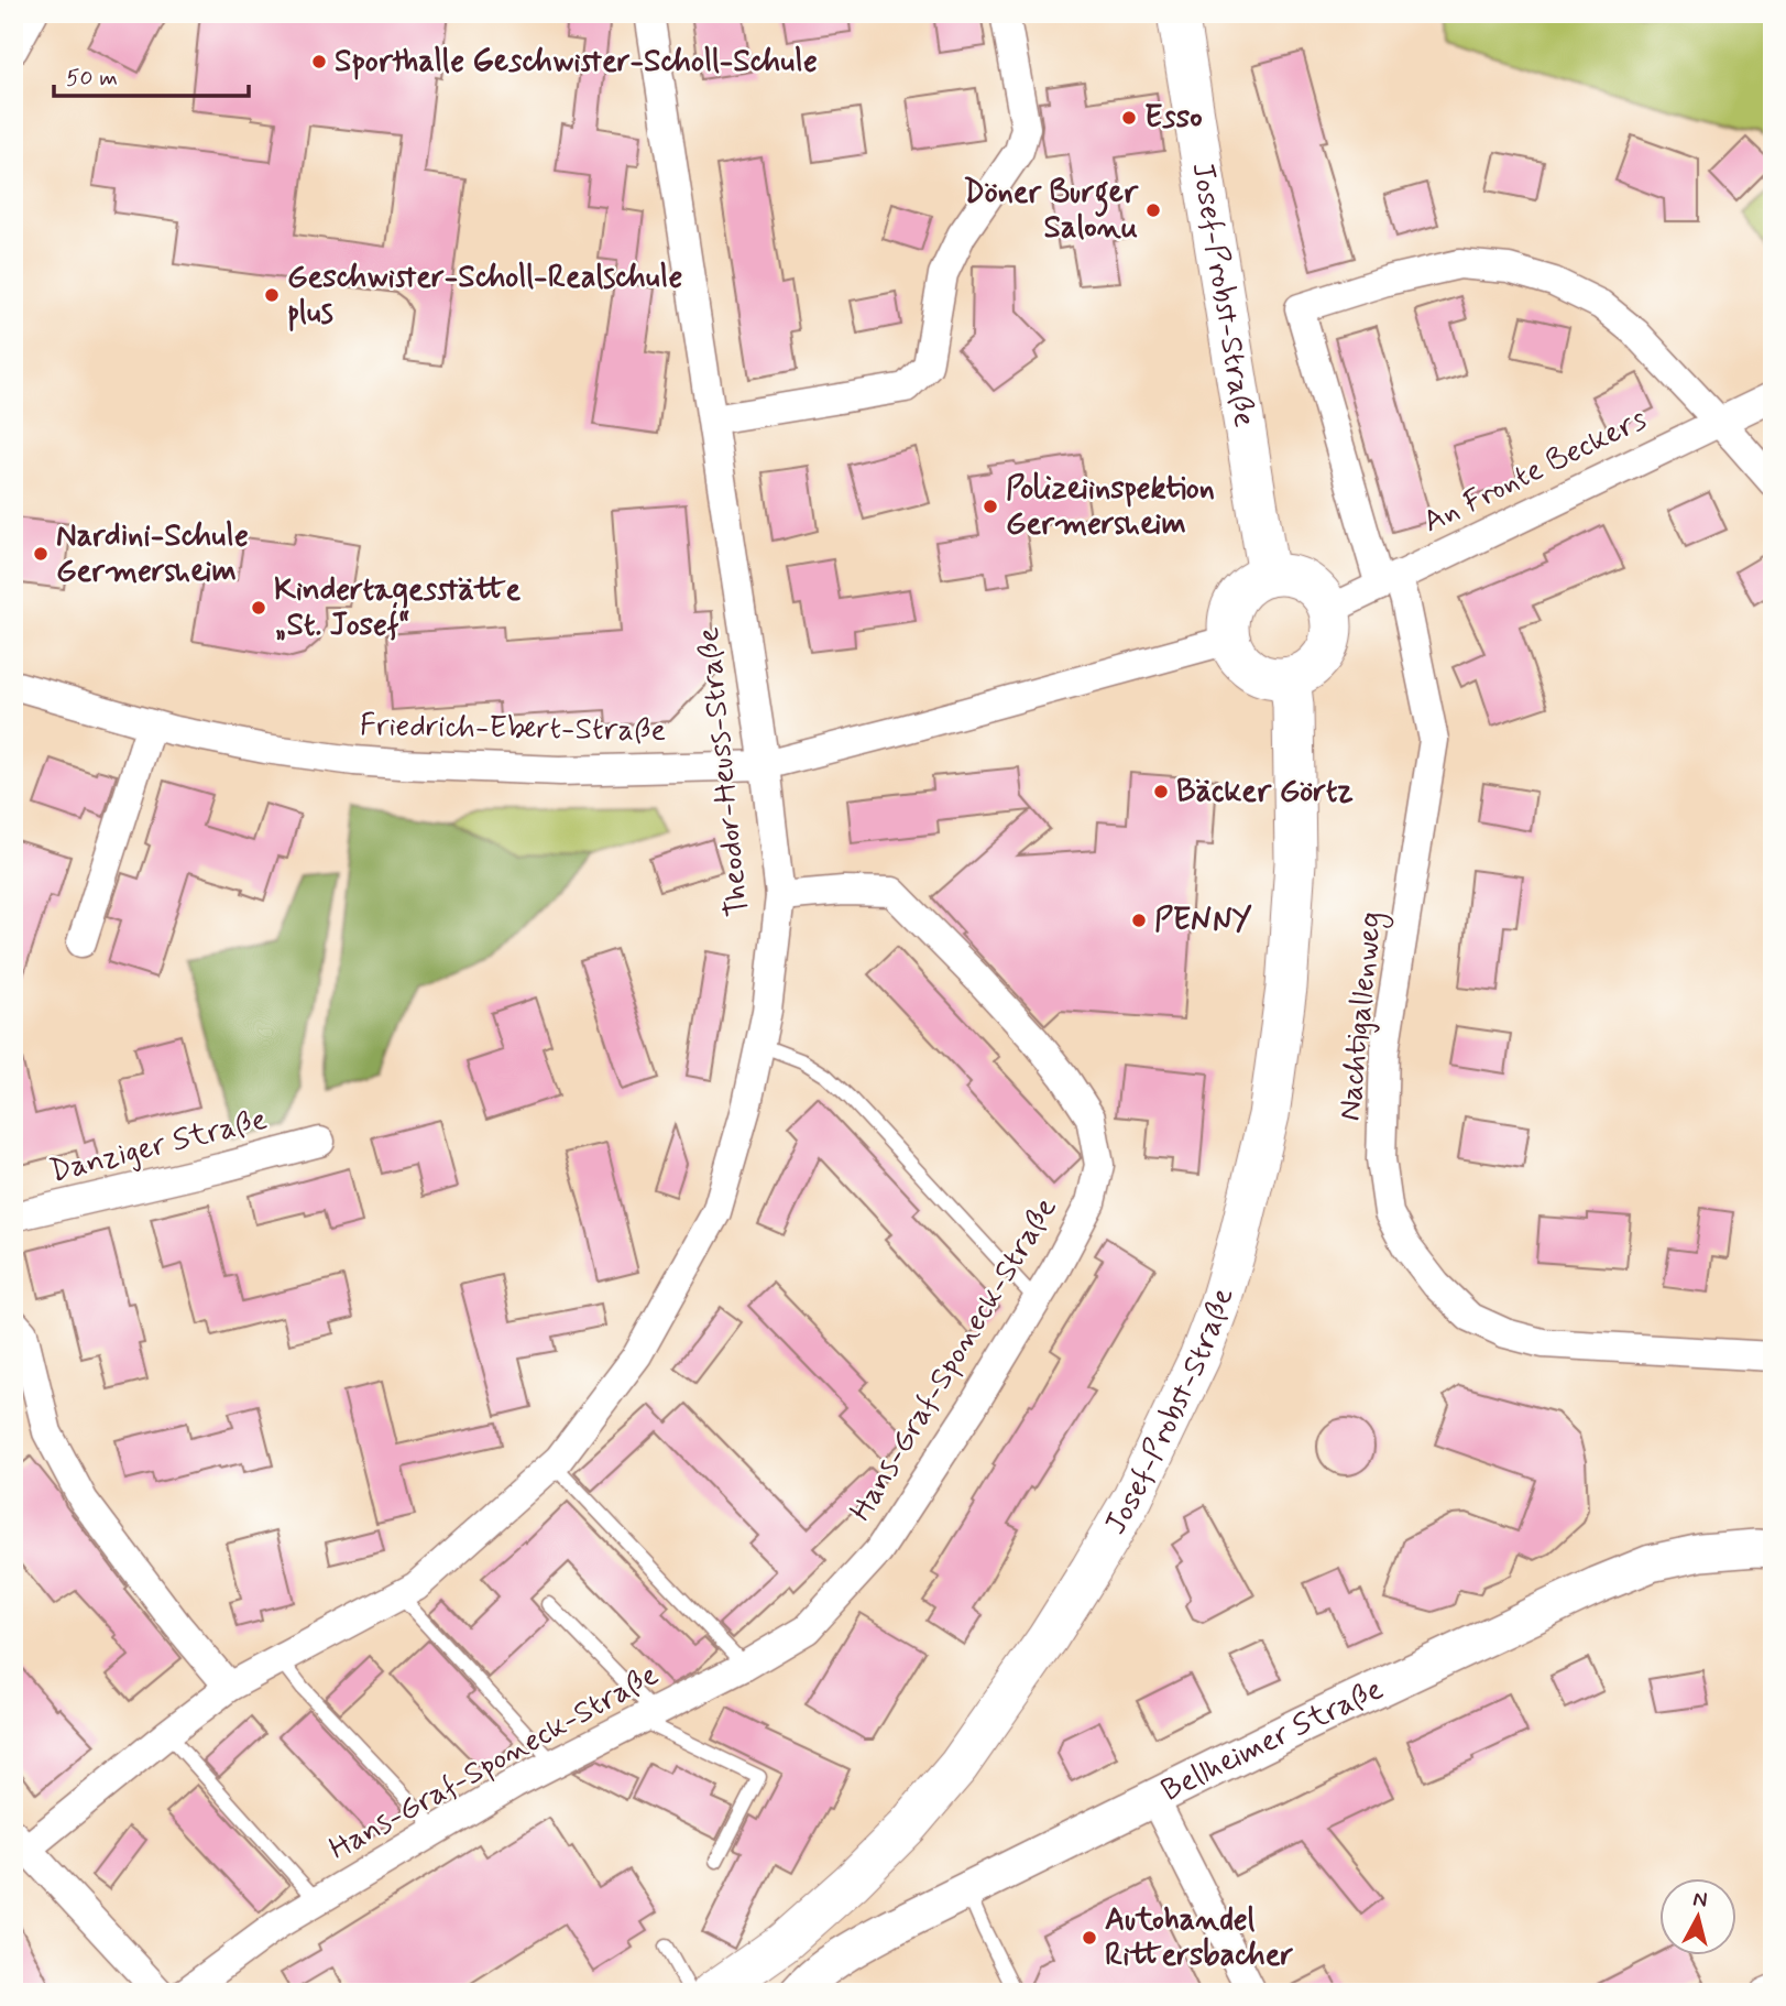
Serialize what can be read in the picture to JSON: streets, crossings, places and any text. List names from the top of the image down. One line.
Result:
{"streets":{"main road":["Josef-Probst-Straße"],"street":["An Fronte Beckers","Friedrich-Ebert-Straße","Theodor-Heuss-Straße","Nachtigallenweg","Danziger Straße","Hans-Graf-Sponeck-Straße","Bellheimer Straße"]},"crossings":[["Josef-Probst-Straße","An Fronte Beckers"],["Josef-Probst-Straße","Friedrich-Ebert-Straße"],["An Fronte Beckers","Friedrich-Ebert-Straße"],["An Fronte Beckers","Nachtigallenweg"],["Friedrich-Ebert-Straße","Theodor-Heuss-Straße"],["Theodor-Heuss-Straße","Hans-Graf-Sponeck-Straße"]],"places":["Sporthalle Geschwister-Scholl-Schule","Esso","Döner Burger Salonu","Geschwister-Scholl-Realschule plus","Polizeiinspektion Germersheim","Nardini-Schule Germersheim","Kindertagesstätte „St. Josef“","Bäcker Görtz","PENNY","Autohandel Rittersbacher"],"scale_bar":"50 m","north":"top"}
